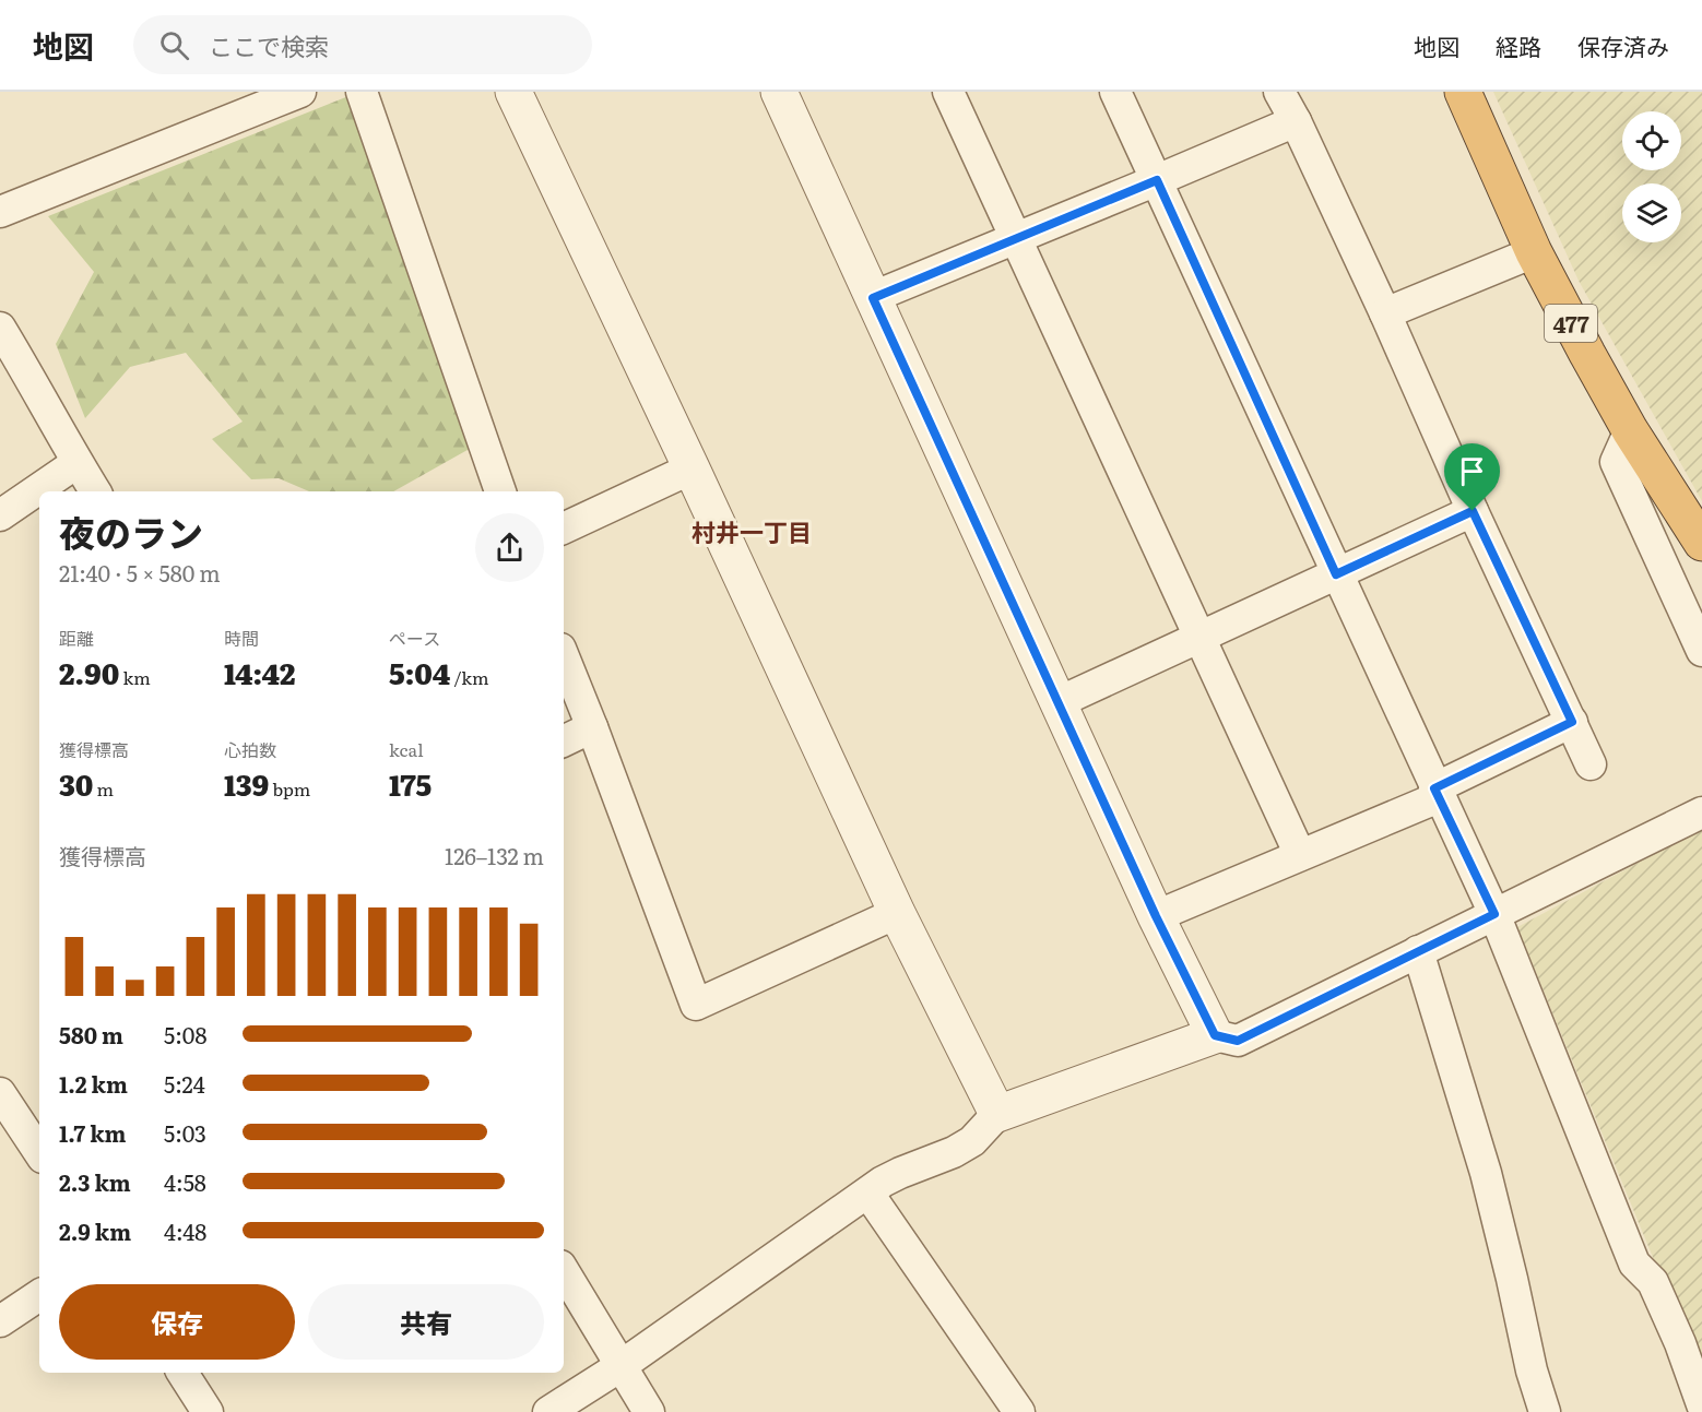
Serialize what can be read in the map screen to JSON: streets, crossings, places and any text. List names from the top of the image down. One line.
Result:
{"streets":{"highway":["477"]},"districts":["村井一丁目"],"page":{"header":"地図","search":"ここで検索","nav":["地図","経路","保存済み"],"heading":["夜のラン","21:40 · 5 × 580 m"],"stats":[["距離","2.90 km"],["時間","14:42"],["ペース","5:04 /km"],["獲得標高","30 m"],["心拍数","139 bpm"],["kcal","175"]],"chart":["獲得標高","126–132 m"],"list":[{"name":"580 m","note":"5:08"},{"name":"1.2 km","note":"5:24"},{"name":"1.7 km","note":"5:03"},{"name":"2.3 km","note":"4:58"},{"name":"2.9 km","note":"4:48"}],"buttons":["保存","共有"]}}
